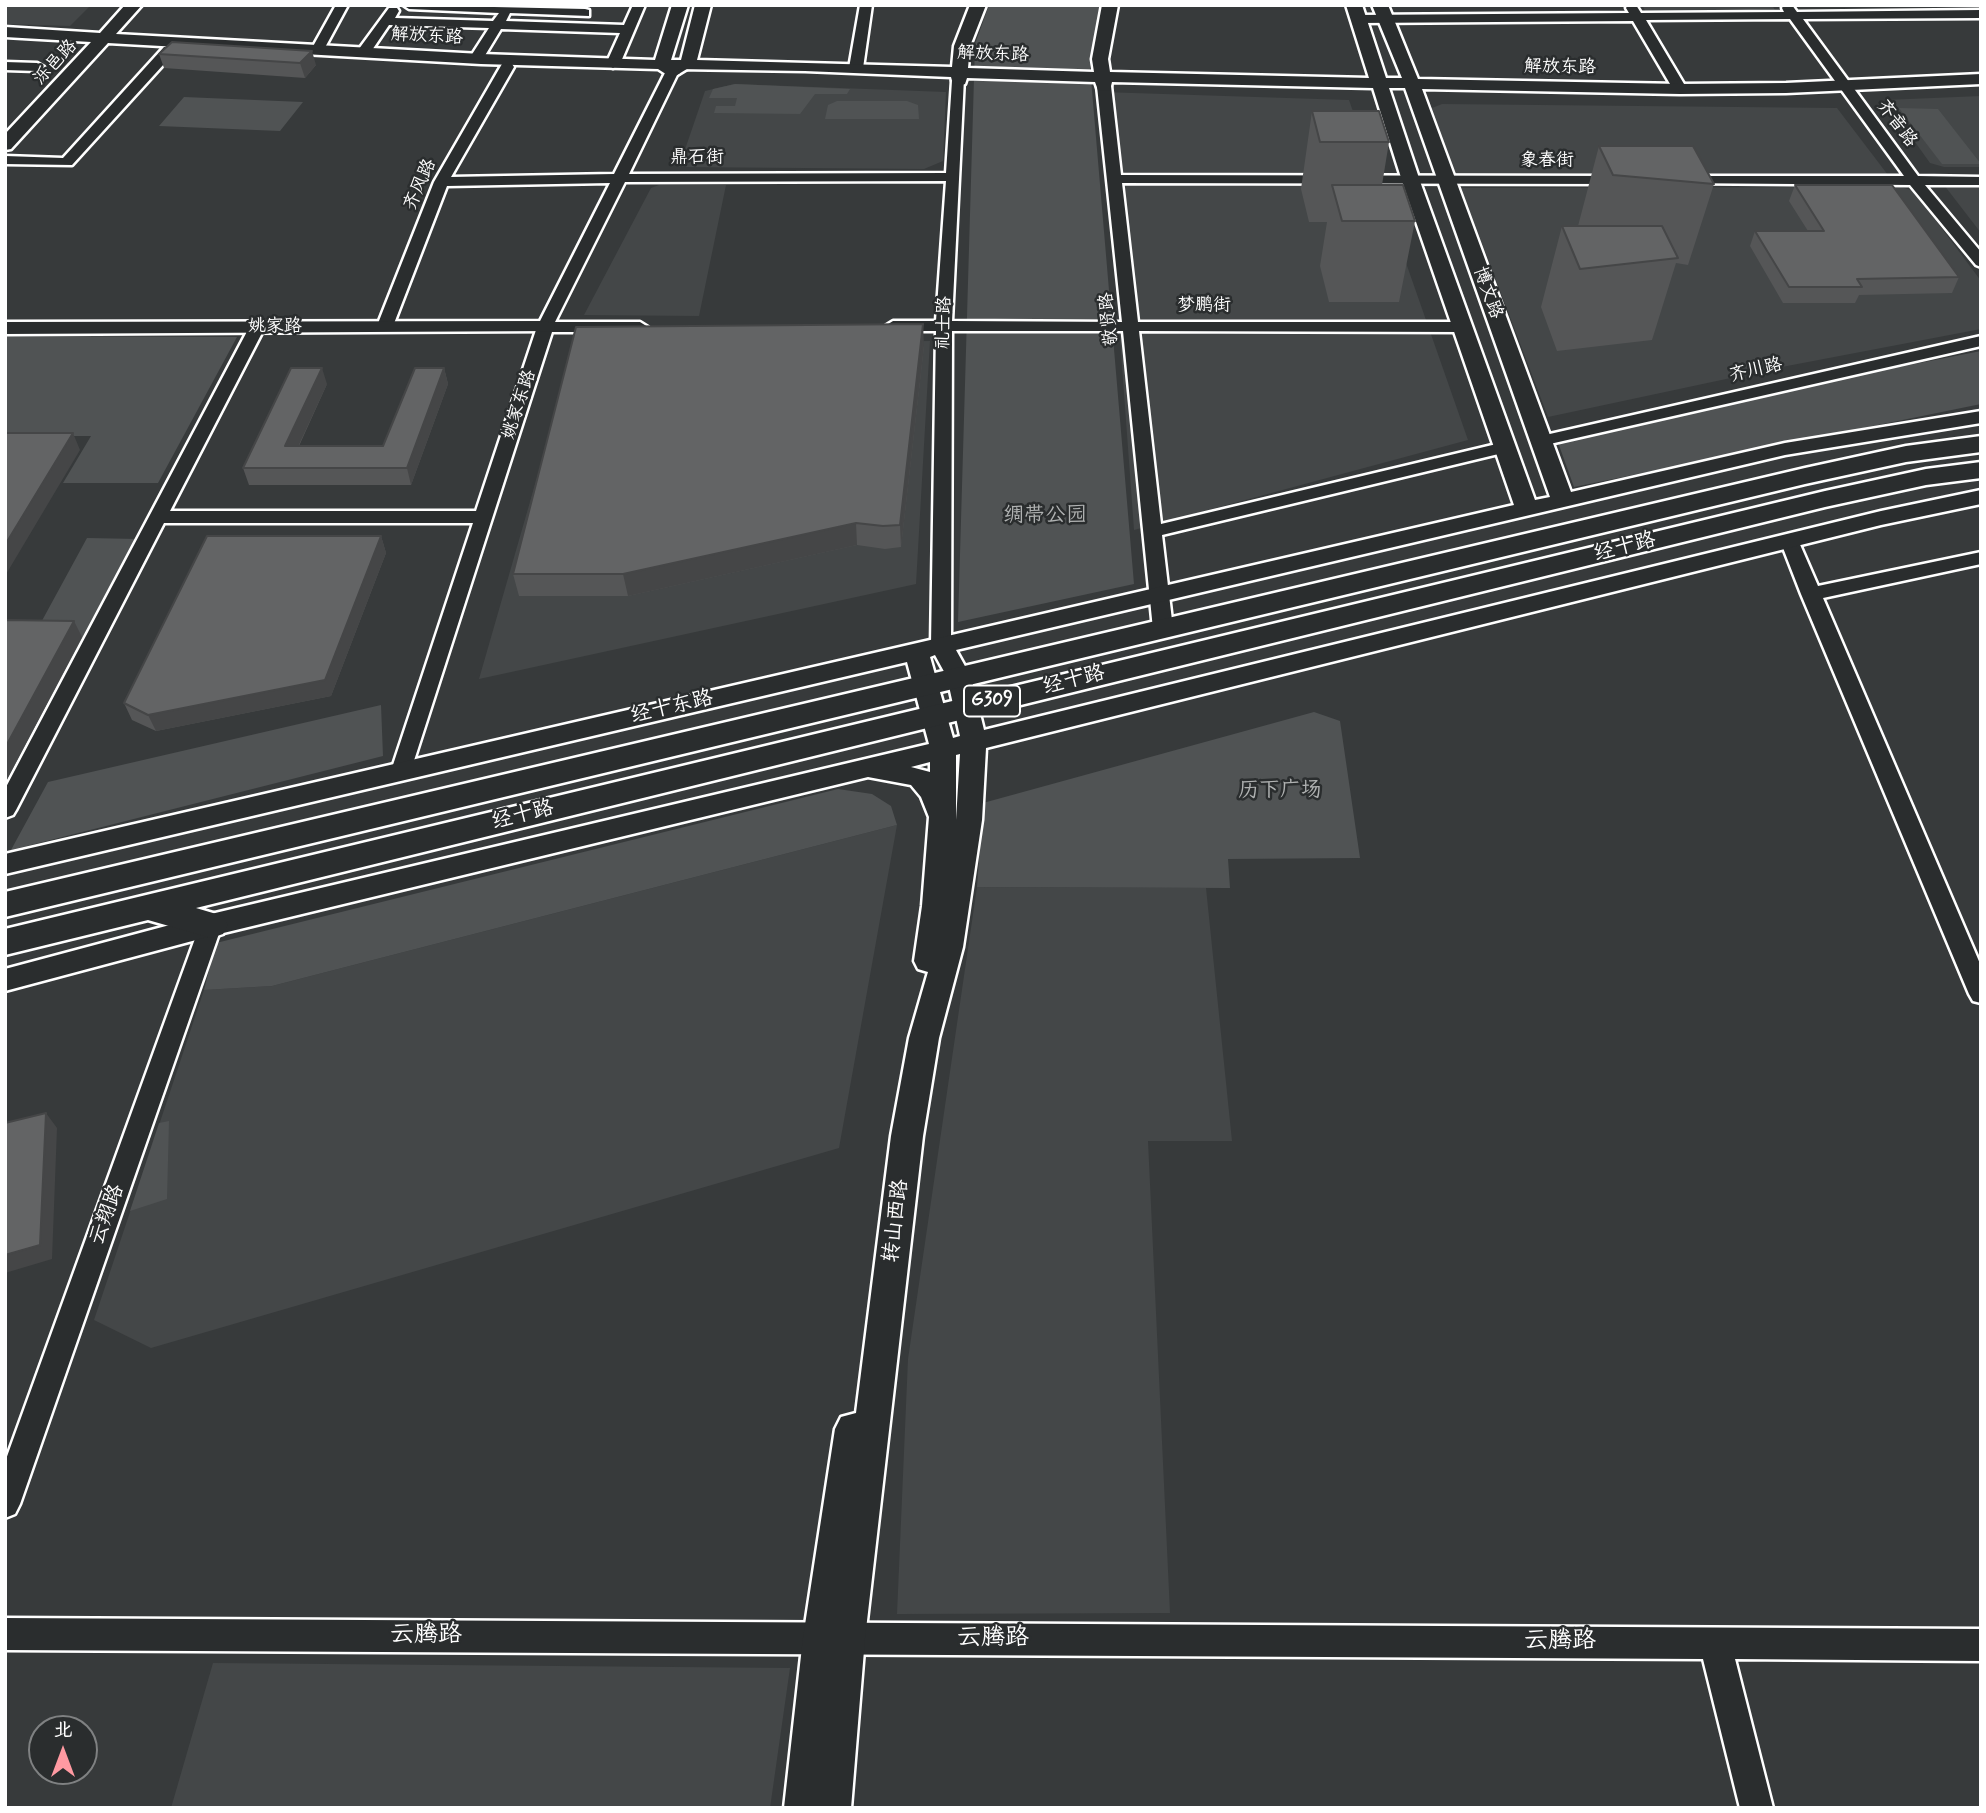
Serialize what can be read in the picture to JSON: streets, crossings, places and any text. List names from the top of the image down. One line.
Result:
{"streets":{"highway":["经十路","G309"],"main road":["解放东路","泺邑路","博文路","敬贤路","礼士路","姚家路","经十东路","转山西路"],"street":["齐音路","鼎石街","象春街","齐风路","梦鹏街","齐川路","姚家东路","云翔路","云腾路"]},"crossings":[["解放东路","泺邑路"],["解放东路","齐音路"],["解放东路","齐风路"],["解放东路","博文路"],["解放东路","敬贤路"],["解放东路","礼士路"],["解放东路","姚家东路"],["鼎石街","齐风路"],["鼎石街","礼士路"],["鼎石街","姚家东路"],["象春街","博文路"],["象春街","敬贤路"],["齐风路","姚家路"],["博文路","梦鹏街"],["博文路","齐川路"],["梦鹏街","敬贤路"],["梦鹏街","礼士路"],["敬贤路","经十路"],["礼士路","经十东路"],["礼士路","转山西路"],["姚家路","姚家东路"],["姚家东路","经十东路"],["经十路","云翔路"],["经十路","转山西路"],["经十东路","转山西路"],["转山西路","云腾路"]],"parks":["绸带公园","历下广场"],"north":"top"}
